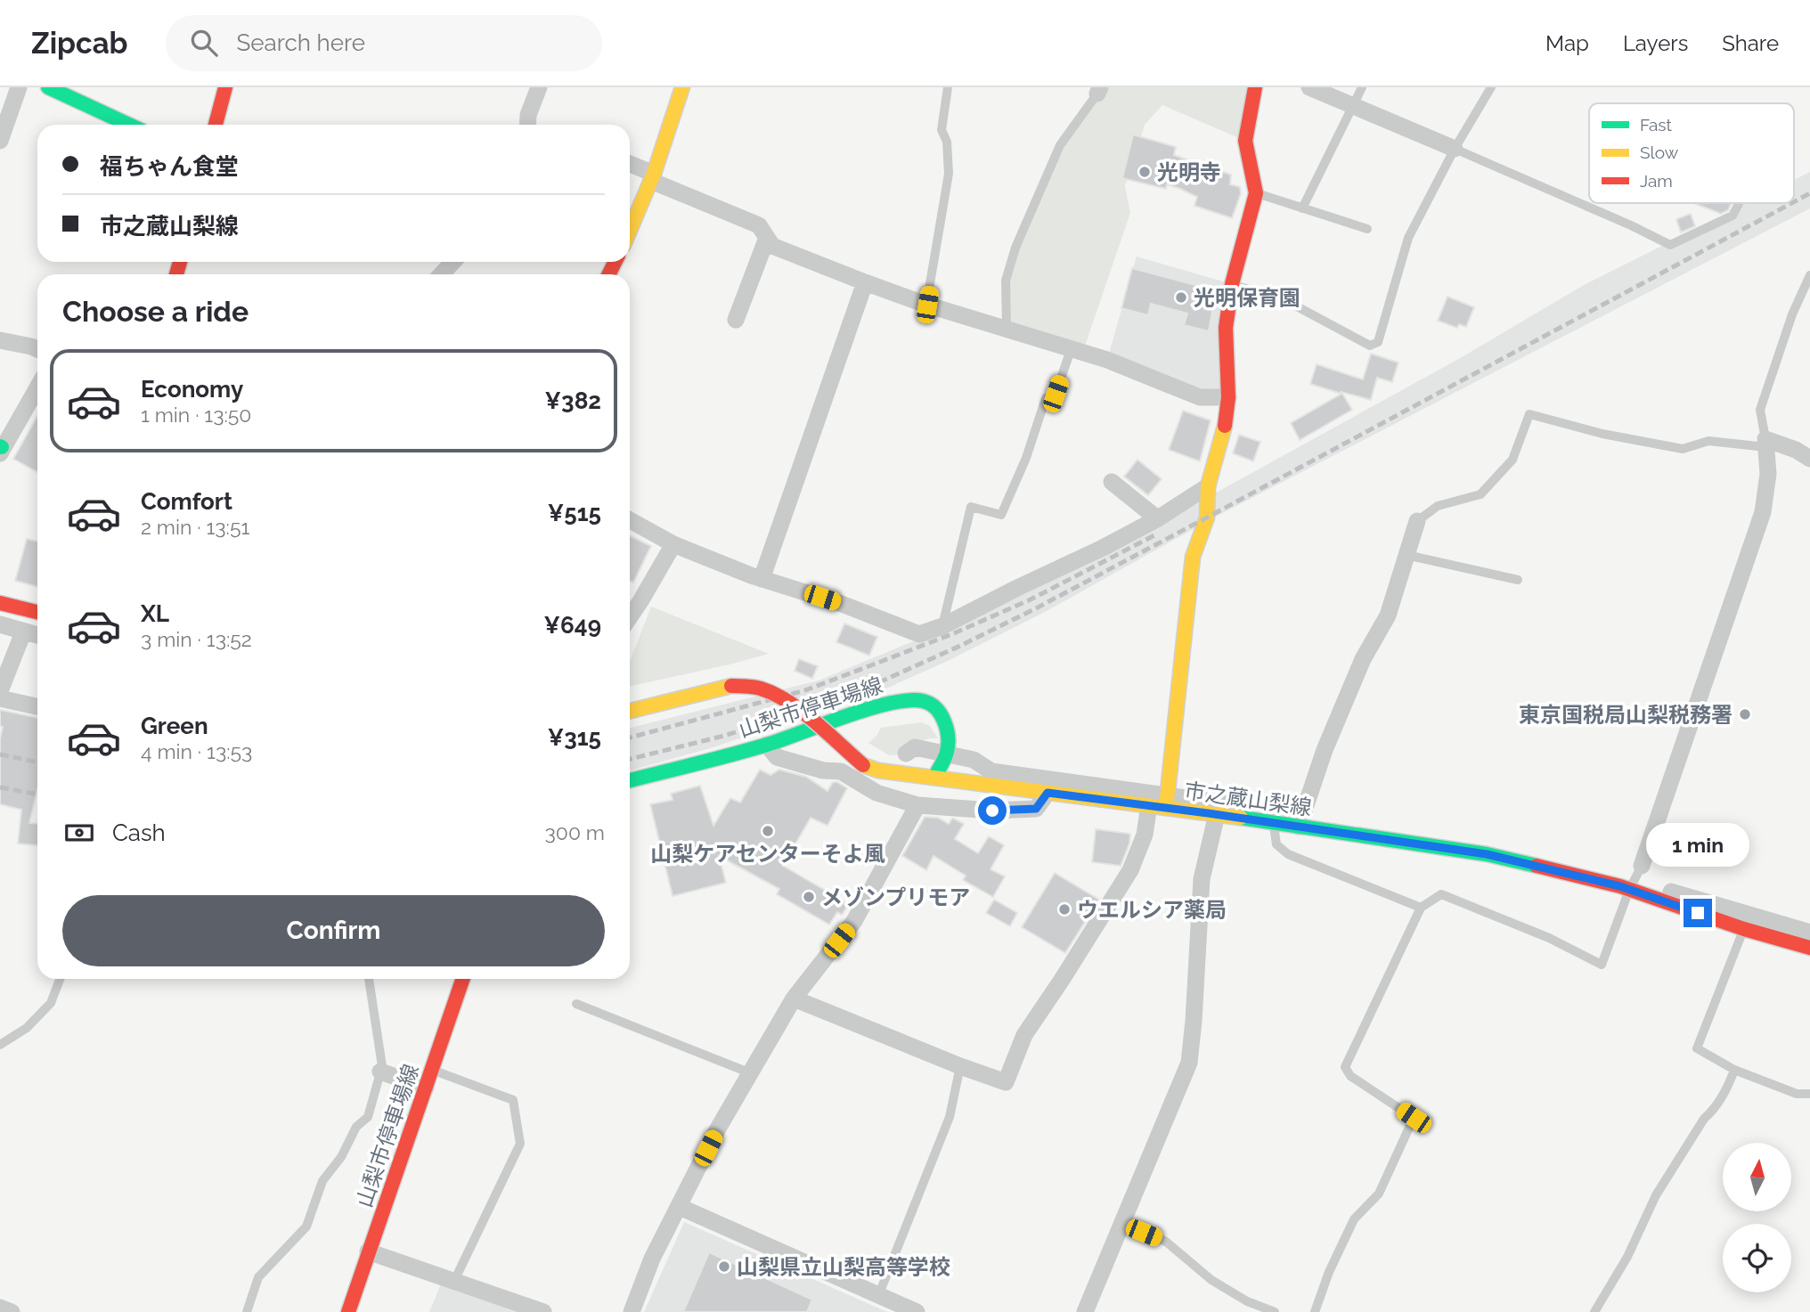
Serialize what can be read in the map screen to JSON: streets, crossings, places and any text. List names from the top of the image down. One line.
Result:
{"streets":{"main road":["山梨市停車場線","市之蔵山梨線"]},"places":["光明寺","光明保育園","東京国税局山梨税務署","山梨ケアセンターそよ風","メゾンプリモア","ウエルシア薬局","山梨県立山梨高等学校"],"legend":["Fast","Slow","Jam"],"north":"top","page":{"header":"Zipcab","search":"Search here","nav":["Map","Layers","Share"],"banner":["福ちゃん食堂","市之蔵山梨線"],"heading":"Choose a ride","list":[{"name":"Economy","note":"1 min · 13:50","value":"¥382"},{"name":"Comfort","note":"2 min · 13:51","value":"¥515"},{"name":"XL","note":"3 min · 13:52","value":"¥649"},{"name":"Green","note":"4 min · 13:53","value":"¥315"}],"pay":["Cash","300 m"],"bubble":"1 min","buttons":"Confirm"}}
